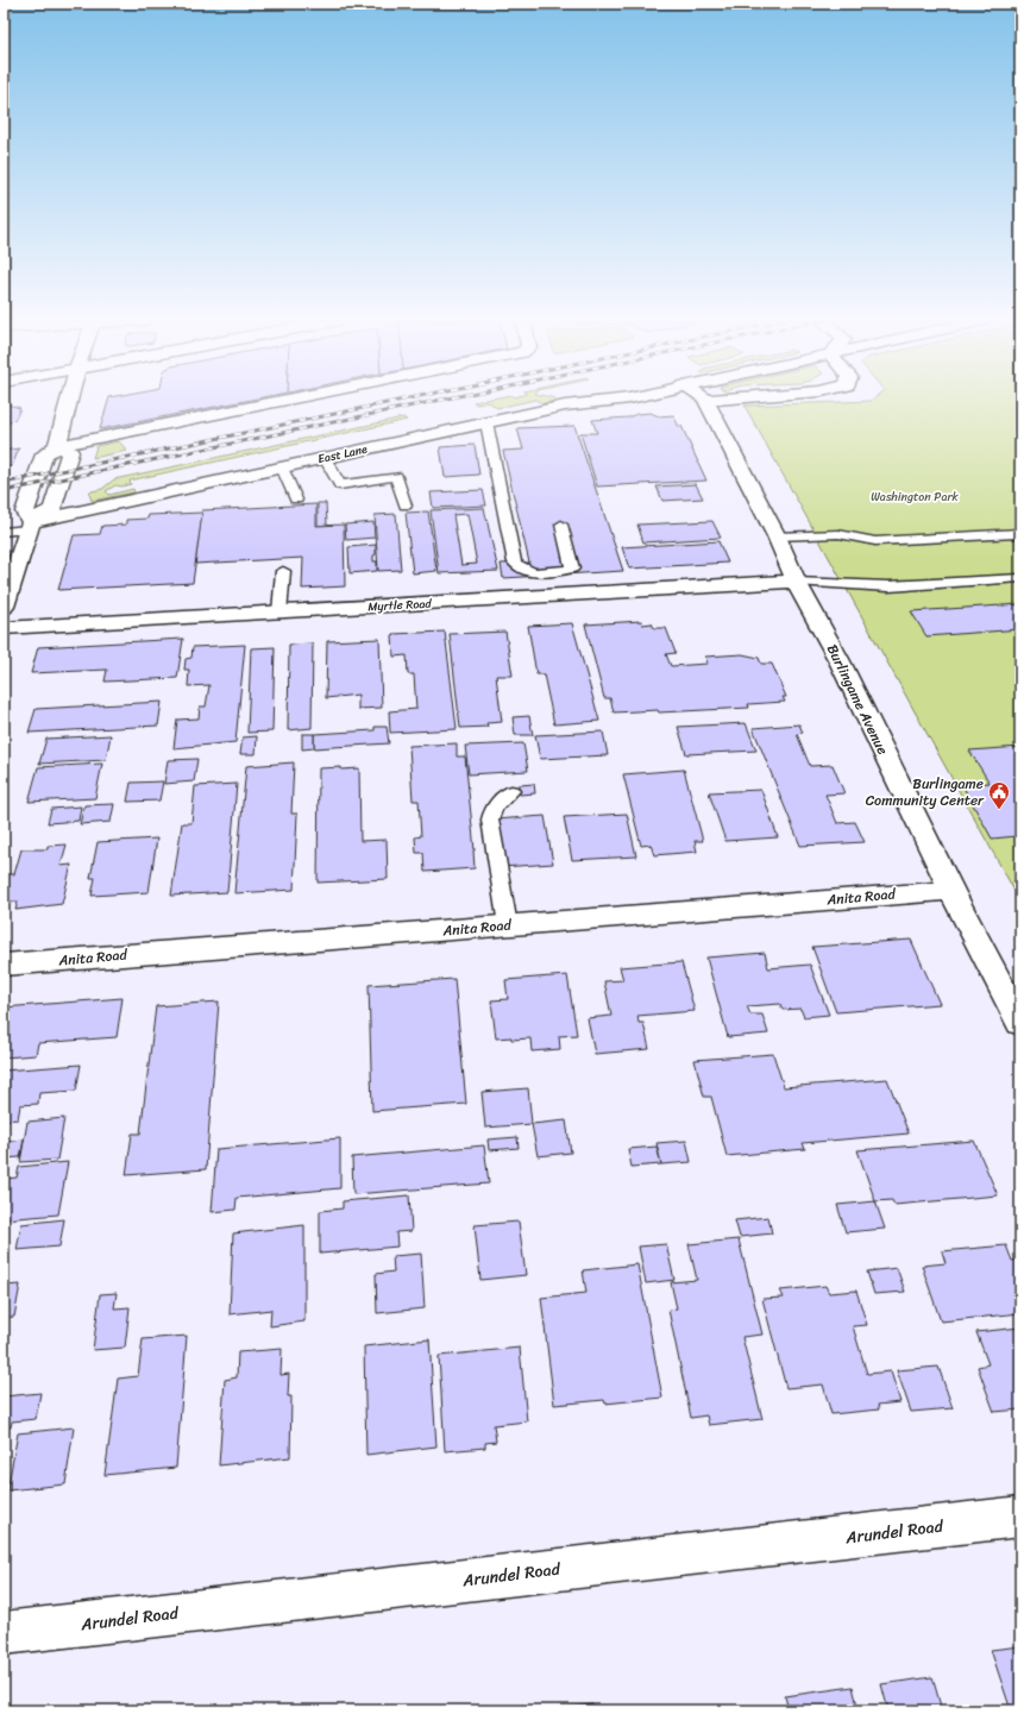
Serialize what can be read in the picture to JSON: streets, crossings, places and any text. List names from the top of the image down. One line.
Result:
{"streets":{"street":["East Lane","Myrtle Road","Burlingame Avenue","Anita Road","Arundel Road"]},"crossings":[["Myrtle Road","Burlingame Avenue"],["Burlingame Avenue","Anita Road"]],"parks":["Washington Park"],"places":{"public building":["Burlingame Community Center"]}}
